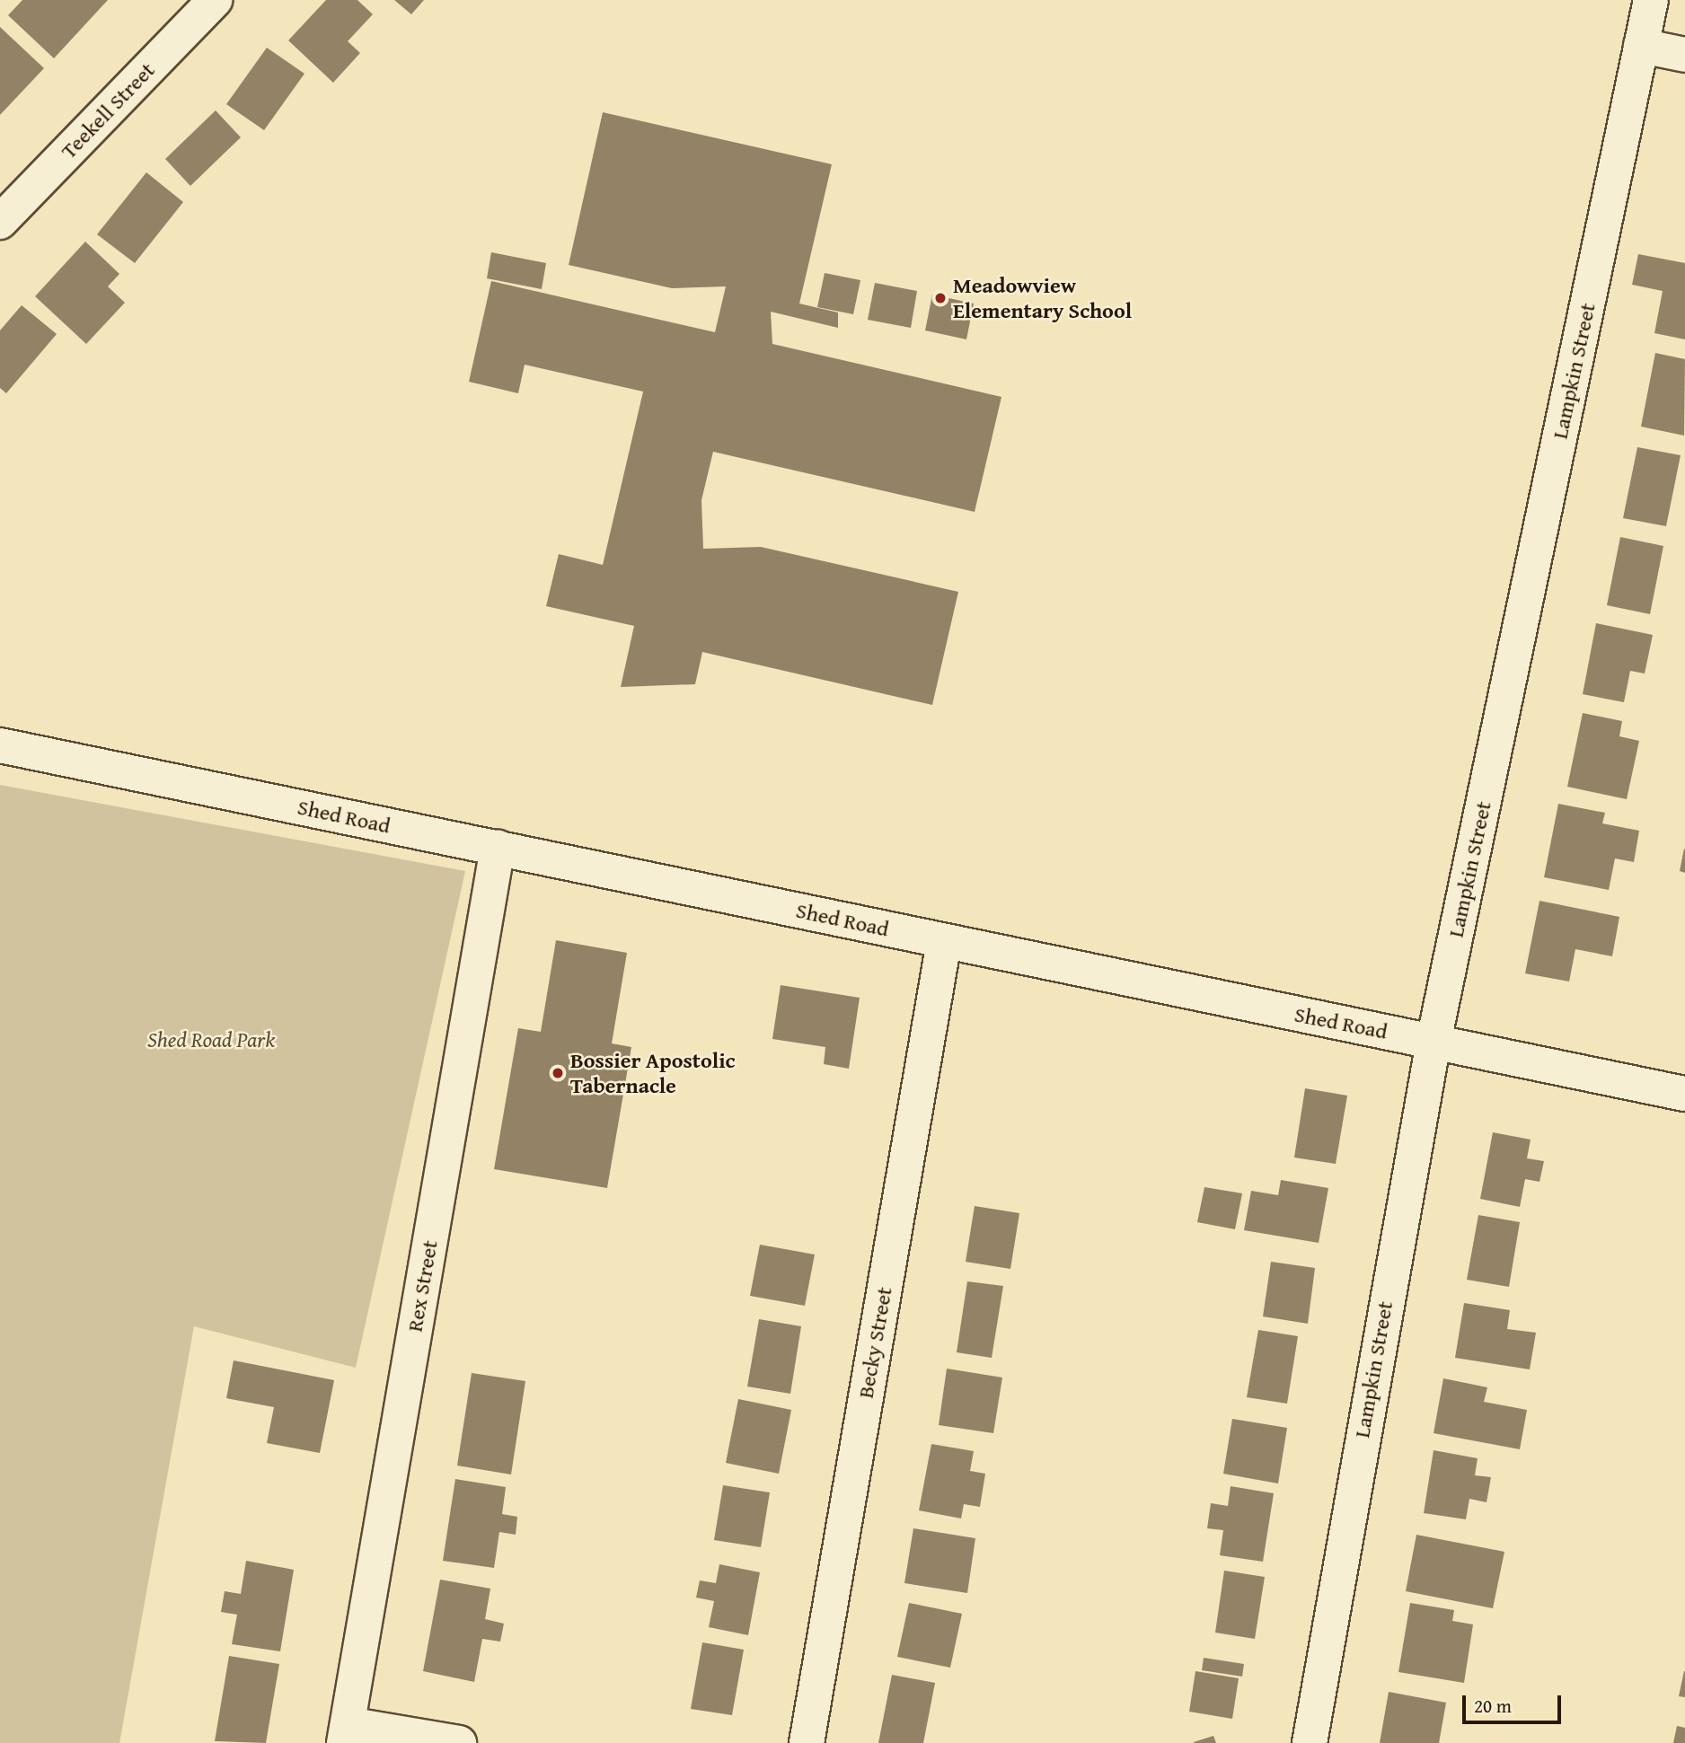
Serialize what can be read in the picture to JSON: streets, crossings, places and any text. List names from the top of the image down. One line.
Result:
{"streets":{"street":["Teekell Street","Lampkin Street","Shed Road","Rex Street","Becky Street"]},"crossings":[["Lampkin Street","Shed Road"],["Shed Road","Rex Street"],["Shed Road","Becky Street"]],"parks":["Shed Road Park"],"places":["Meadowview Elementary School","Bossier Apostolic Tabernacle"],"scale_bar":"20 m"}
